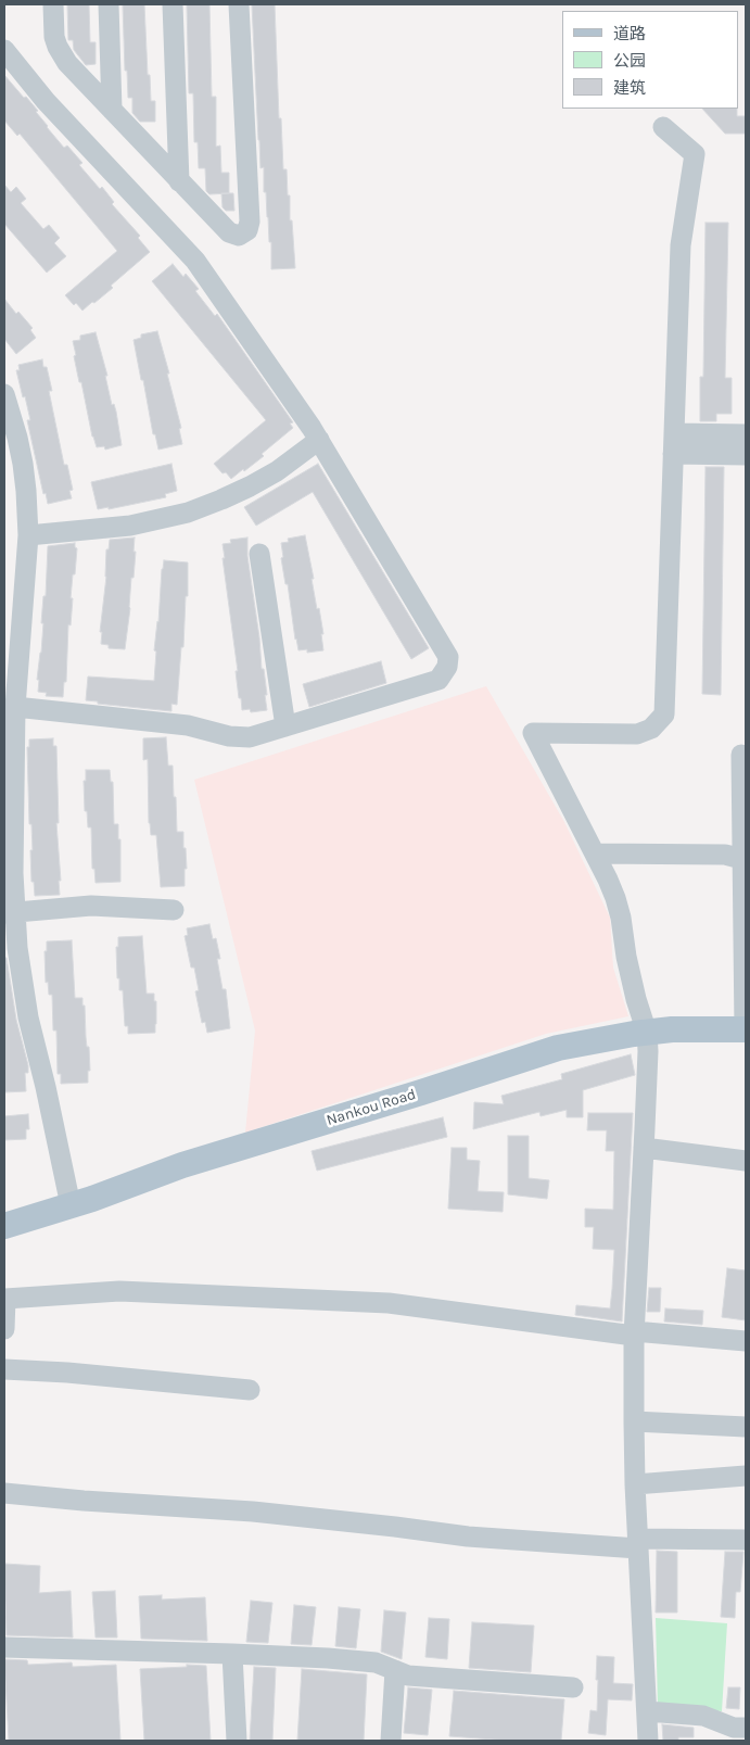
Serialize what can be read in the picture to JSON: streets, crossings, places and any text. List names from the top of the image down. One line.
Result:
{"streets":{"main road":["Nankou Road"]},"legend":["道路","公园","建筑"]}
